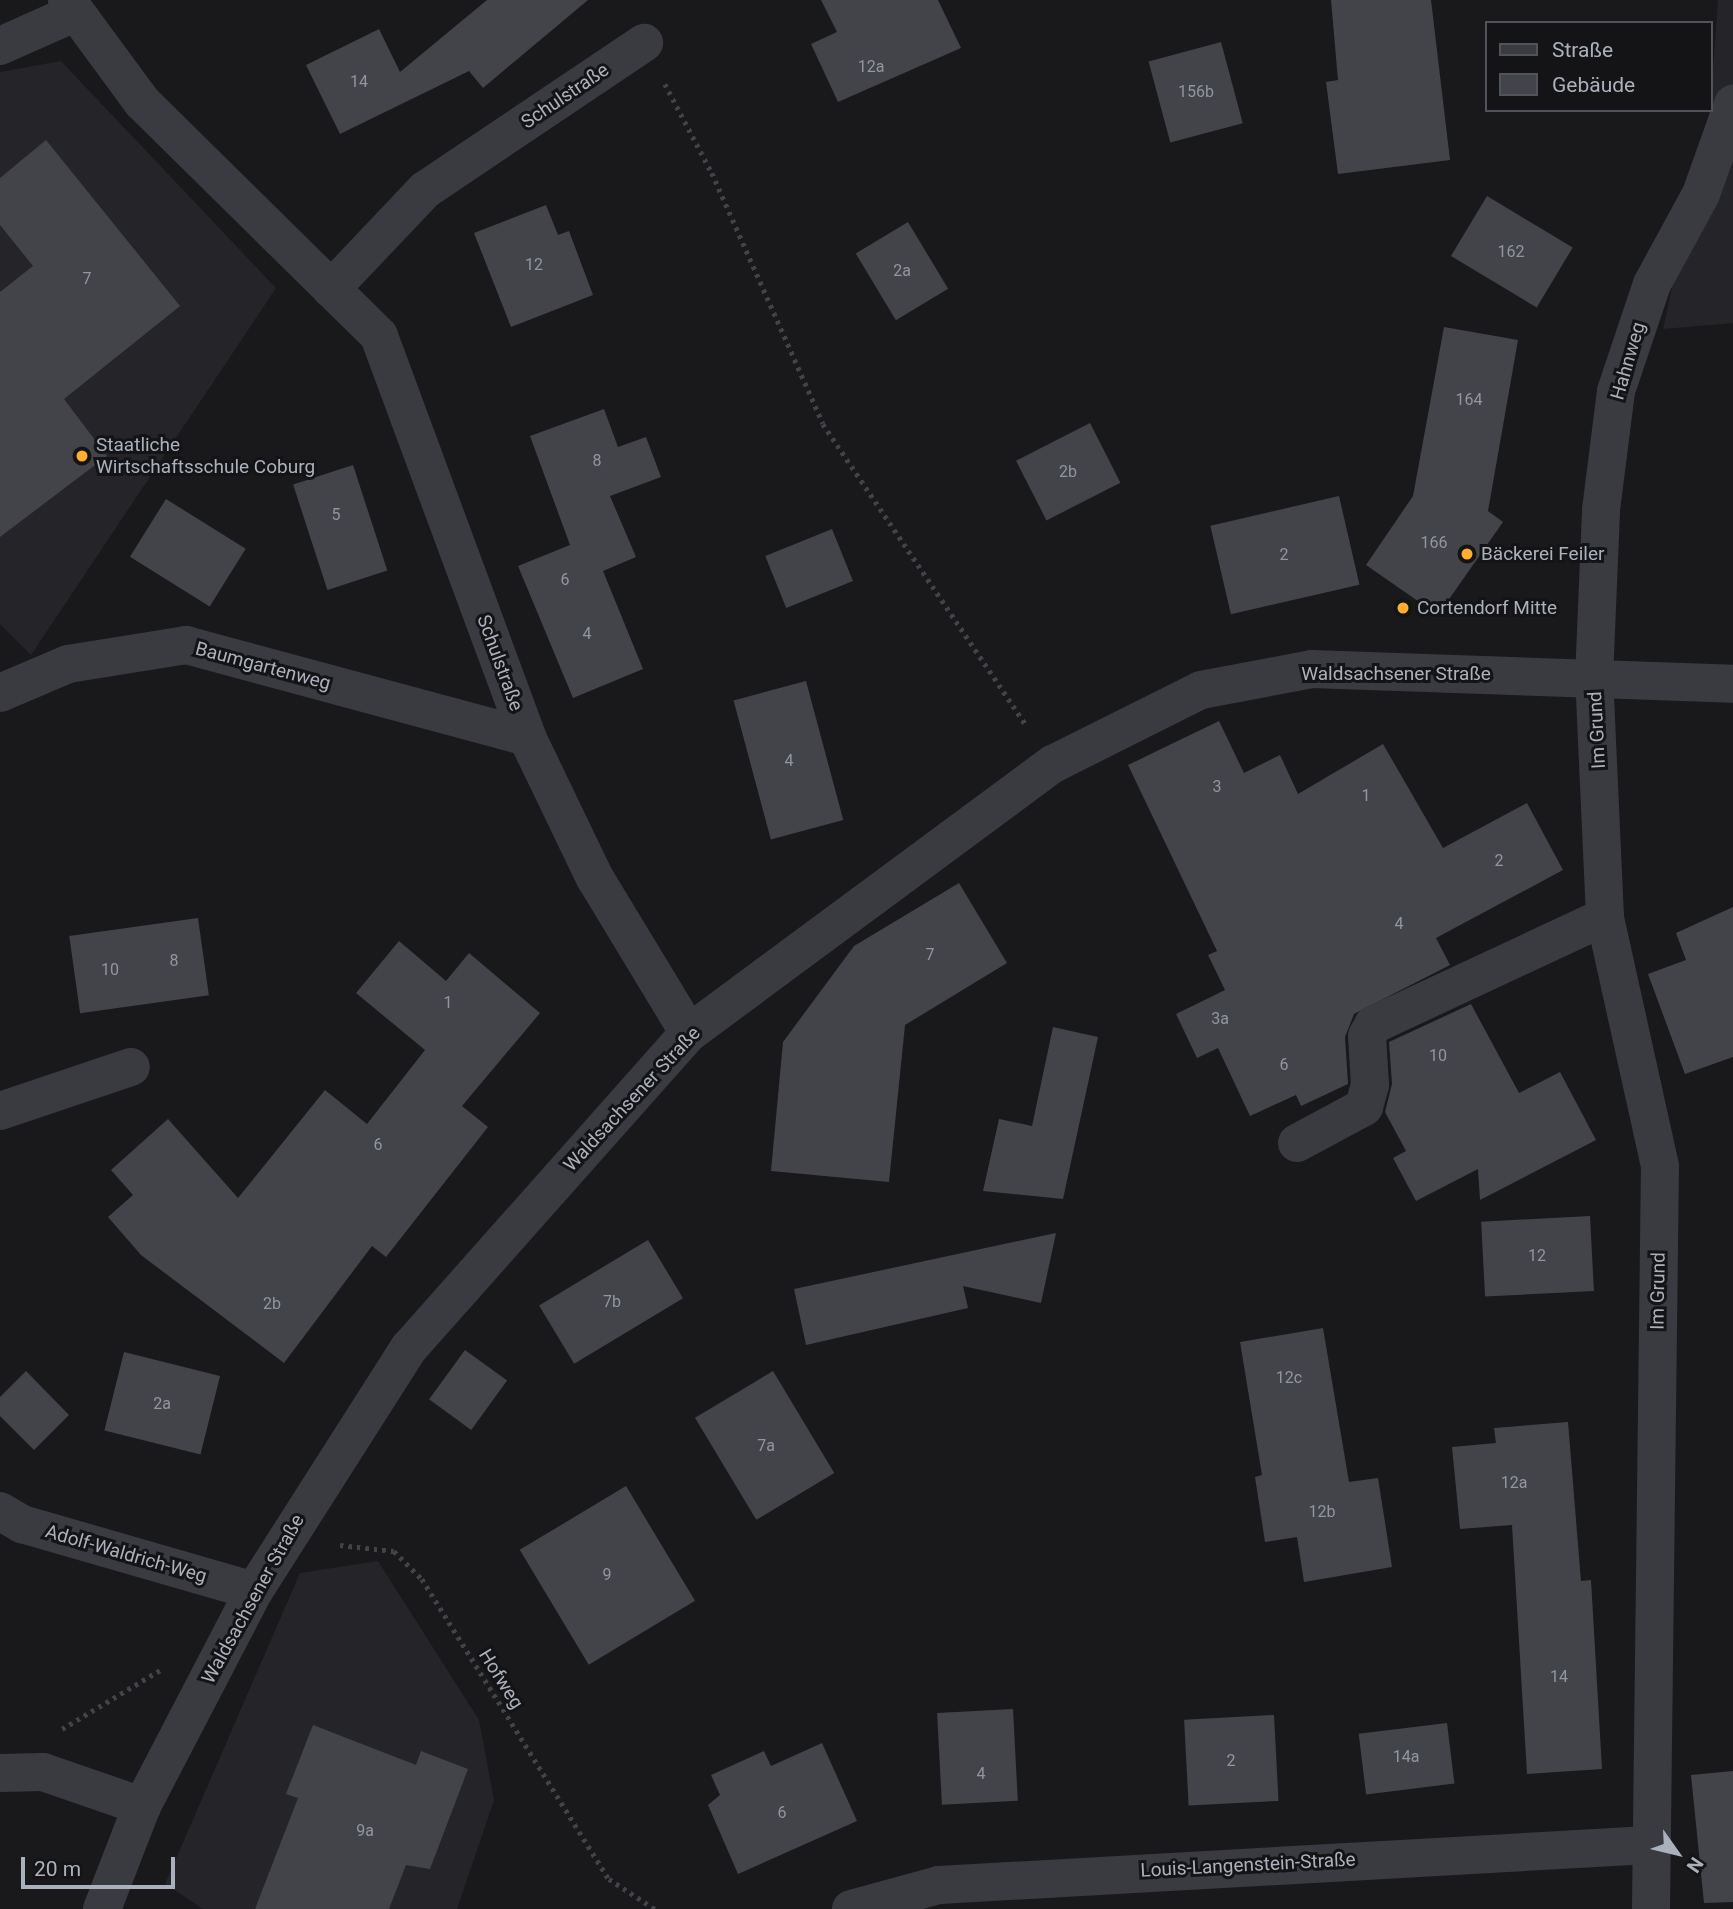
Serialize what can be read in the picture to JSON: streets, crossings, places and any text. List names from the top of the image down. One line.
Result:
{"streets":{"street":["Schulstraße","Hahnweg","Baumgartenweg","Waldsachsener Straße","Im Grund","Adolf-Waldrich-Weg","Louis-Langenstein-Straße"],"path":["Hofweg"]},"crossings":[["Schulstraße","Baumgartenweg"],["Schulstraße","Waldsachsener Straße"],["Hahnweg","Waldsachsener Straße"],["Hahnweg","Im Grund"],["Waldsachsener Straße","Im Grund"],["Waldsachsener Straße","Adolf-Waldrich-Weg"],["Waldsachsener Straße","Hofweg"],["Im Grund","Louis-Langenstein-Straße"]],"places":["Staatliche Wirtschaftsschule Coburg","Bäckerei Feiler","Cortendorf Mitte"],"house_numbers":["12a","14","156b","162","12","2a","7","164","8","2b","5","166","2","6","4","4","3","1","2","4","7","8","10","1","3a","10","6","6","12","7b","2b","12c","2a","7a","12a","12b","9","14","14a","2","4","6","9a"],"legend":["Straße","Gebäude"],"scale_bar":"20 m","north":"bottom right"}
